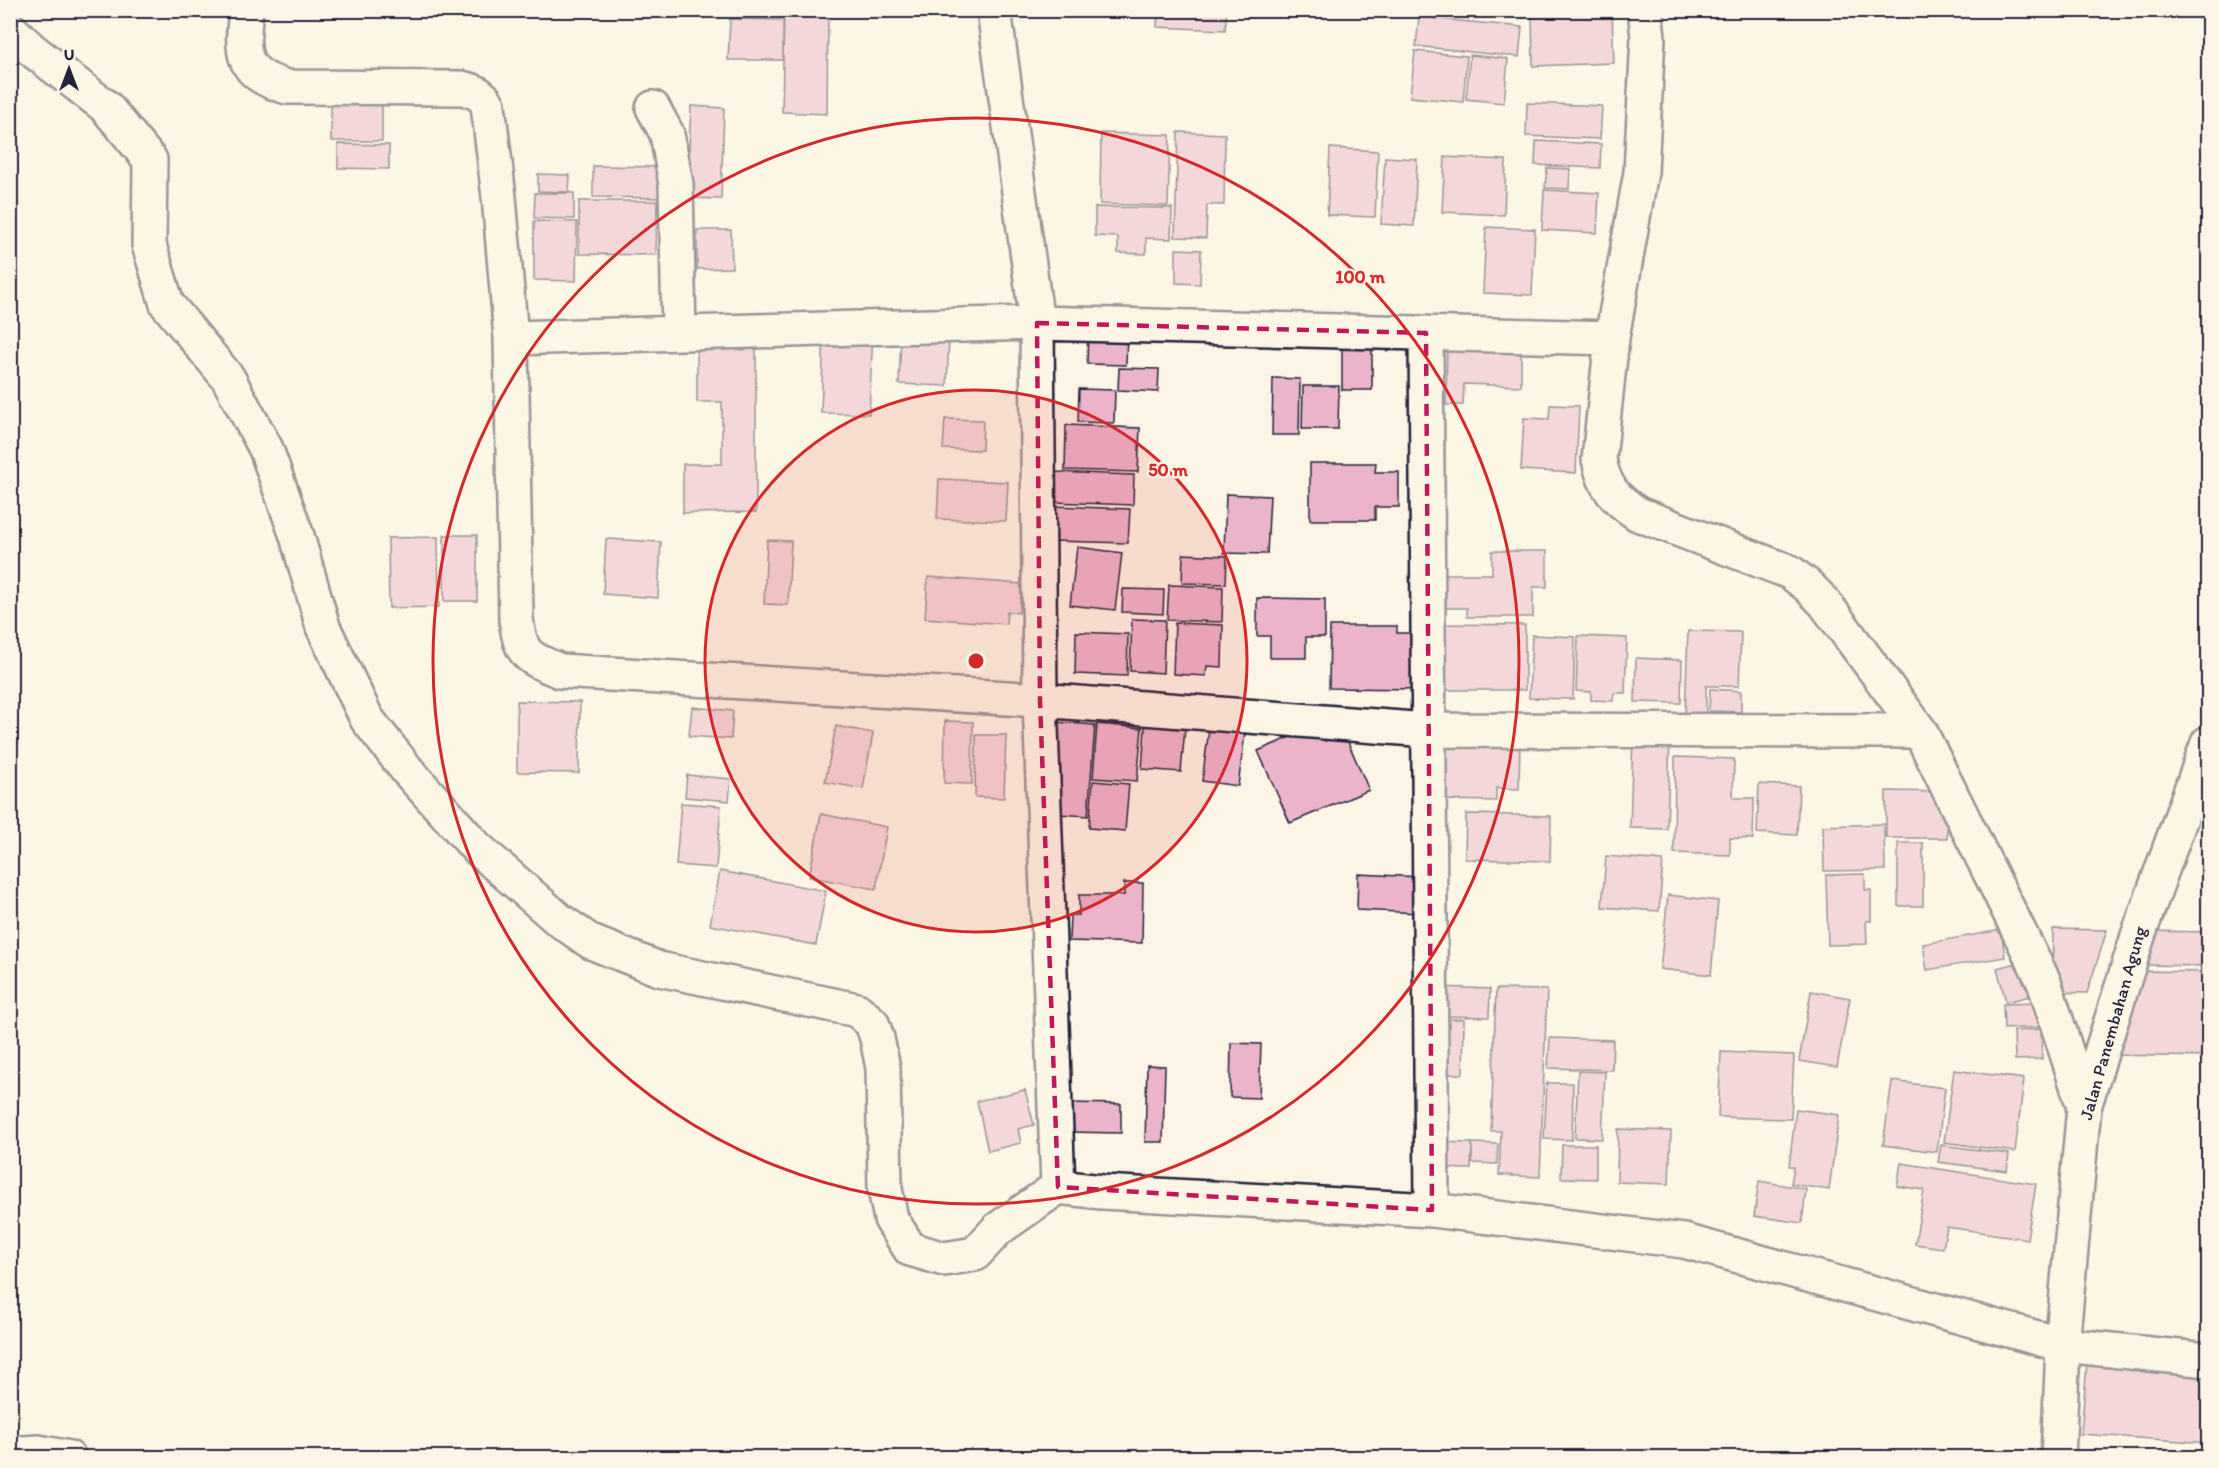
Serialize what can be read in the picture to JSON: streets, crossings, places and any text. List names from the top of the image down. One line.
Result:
{"streets":{"street":["Jalan Panembahan Agung"]},"north":"top","rings":["100 m","50 m"]}
